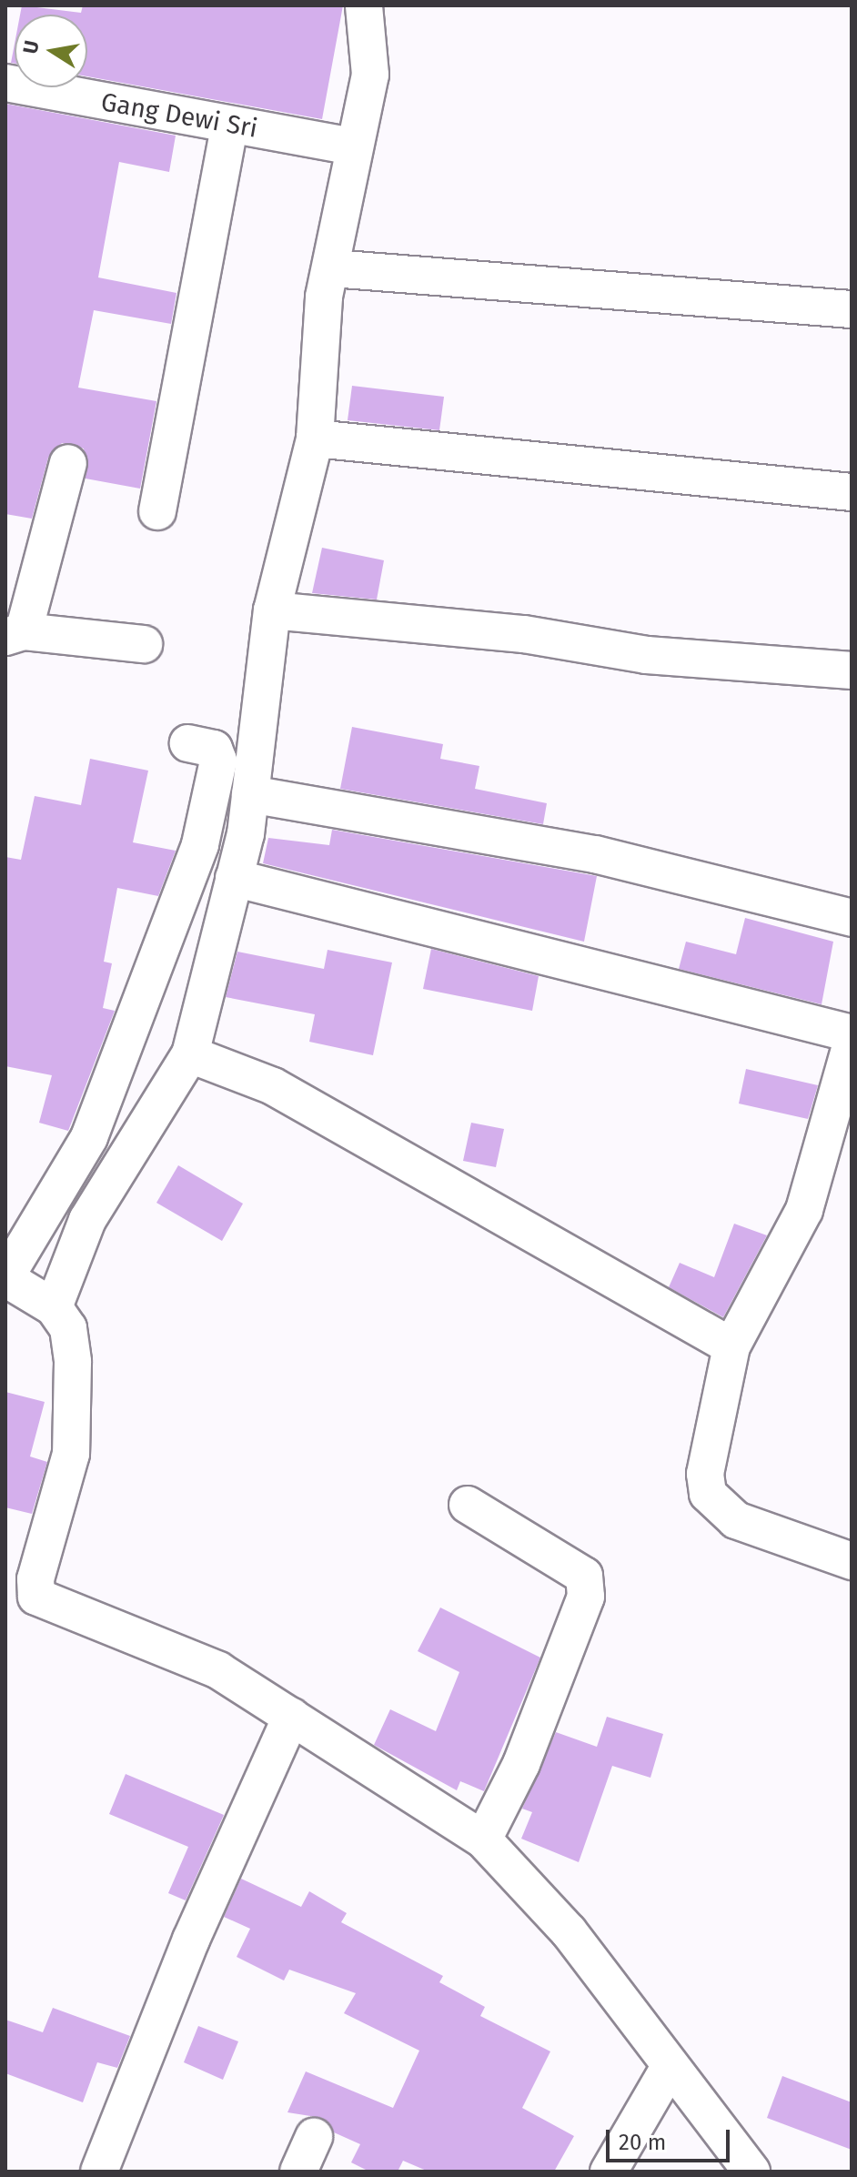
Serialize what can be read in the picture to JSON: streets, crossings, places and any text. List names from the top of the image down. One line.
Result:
{"streets":{"street":["Gang Dewi Sri"]},"scale_bar":"20 m","north":"left"}
